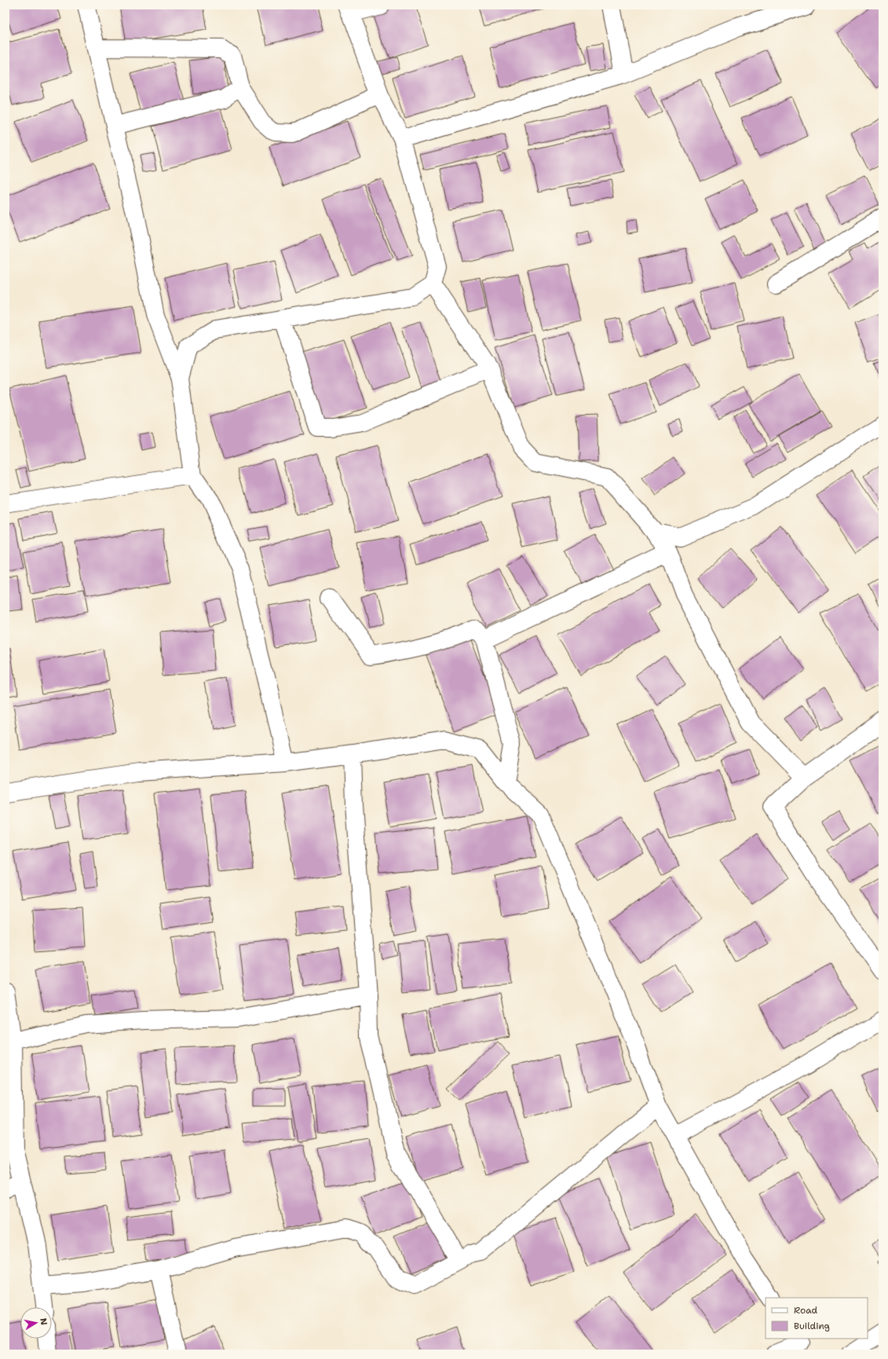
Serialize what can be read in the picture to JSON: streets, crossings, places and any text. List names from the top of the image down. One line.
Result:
{"legend":["Road","Building"],"north":"right"}
